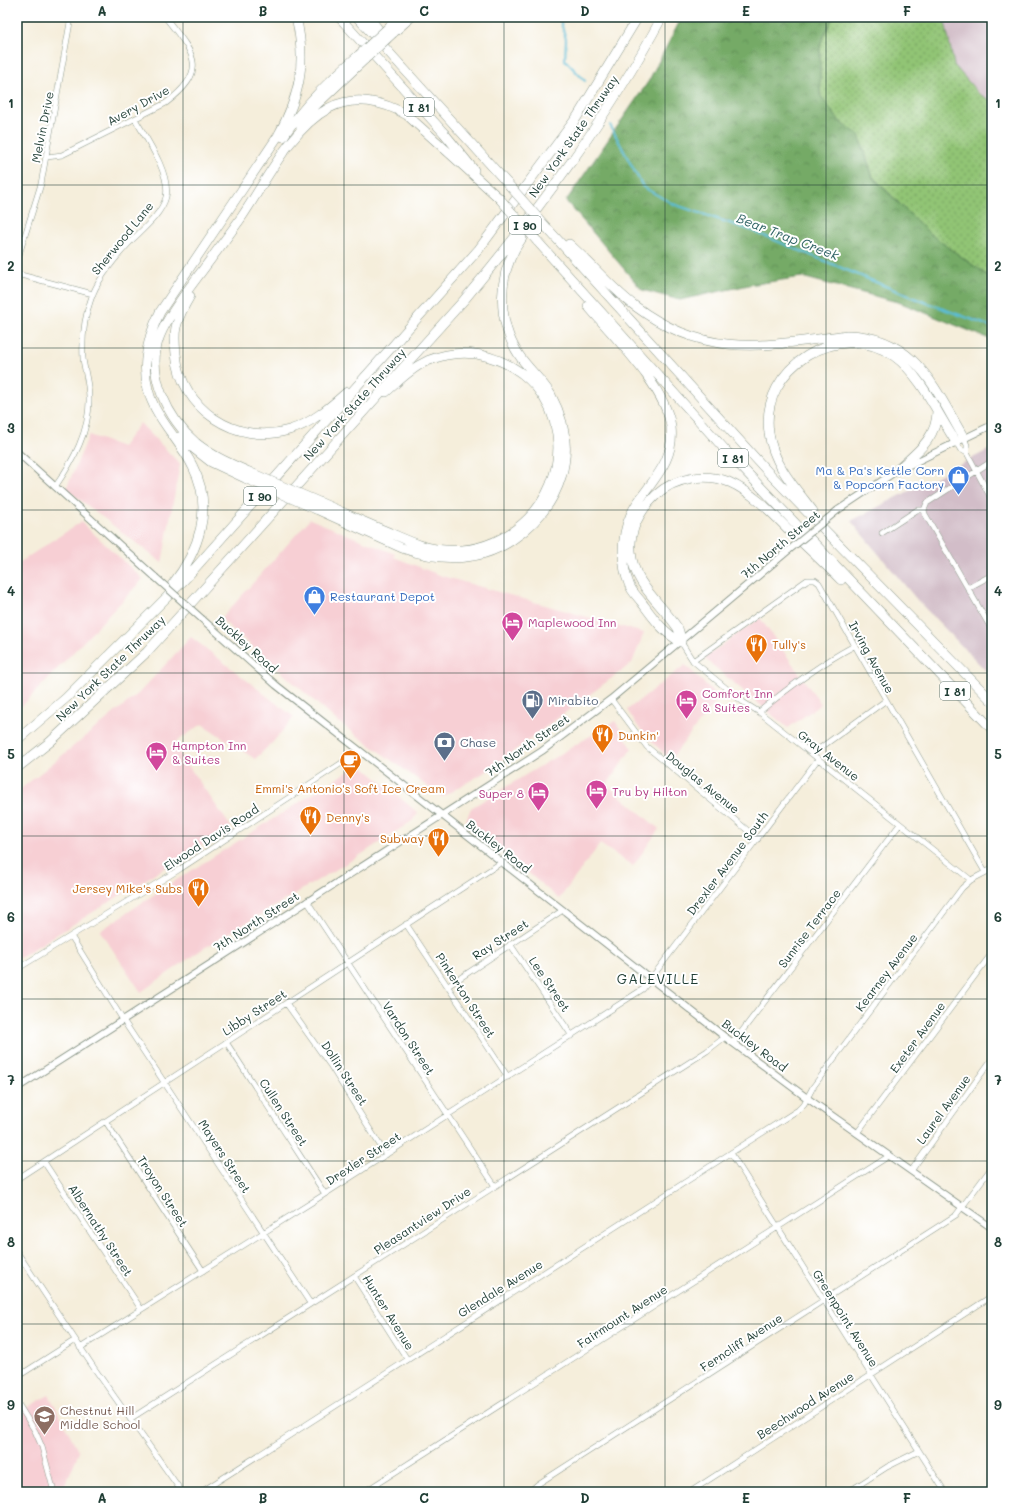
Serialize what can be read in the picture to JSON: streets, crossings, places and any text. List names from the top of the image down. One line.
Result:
{"streets":{"highway":["I 81","New York State Thruway","I 90"],"street":["Avery Drive","Melvin Drive","Sherwood Lane","7th North Street","Buckley Road","Irving Avenue","Gray Avenue","Douglas Avenue","Elwood Davis Road","Drexler Avenue South","Sunrise Terrace","Ray Street","Kearney Avenue","Lee Street","Pinkerton Street","Libby Street","Exeter Avenue","Vardon Street","Dollin Street","Laurel Avenue","Cullen Street","Mayers Street","Drexler Street","Troyon Street","Pleasantview Drive","Albernathy Street","Glendale Avenue","Hunter Avenue","Fairmount Avenue","Greenpoint Avenue","Ferncliff Avenue","Beechwood Avenue"]},"crossings":[["Avery Drive","Melvin Drive"],["Avery Drive","Sherwood Lane"],["Sherwood Lane","Buckley Road"],["7th North Street","Buckley Road"],["7th North Street","Gray Avenue"],["7th North Street","Douglas Avenue"],["7th North Street","Vardon Street"],["7th North Street","Mayers Street"],["Buckley Road","Elwood Davis Road"],["Buckley Road","Drexler Avenue South"],["Buckley Road","Sunrise Terrace"],["Buckley Road","Ray Street"],["Buckley Road","Kearney Avenue"],["Buckley Road","Libby Street"],["Buckley Road","Exeter Avenue"],["Buckley Road","Laurel Avenue"],["Buckley Road","Drexler Street"],["Buckley Road","Pleasantview Drive"],["Buckley Road","Glendale Avenue"],["Buckley Road","Fairmount Avenue"],["Buckley Road","Ferncliff Avenue"],["Irving Avenue","Gray Avenue"],["Irving Avenue","Kearney Avenue"],["Gray Avenue","Drexler Avenue South"],["Gray Avenue","Sunrise Terrace"],["Gray Avenue","Kearney Avenue"],["Douglas Avenue","Drexler Avenue South"],["Drexler Avenue South","Drexler Street"],["Ray Street","Lee Street"],["Ray Street","Pinkerton Street"],["Kearney Avenue","Glendale Avenue"],["Lee Street","Drexler Street"],["Pinkerton Street","Libby Street"],["Pinkerton Street","Drexler Street"],["Libby Street","Vardon Street"],["Libby Street","Dollin Street"],["Libby Street","Cullen Street"],["Libby Street","Mayers Street"],["Libby Street","Troyon Street"],["Libby Street","Albernathy Street"],["Vardon Street","Drexler Street"],["Vardon Street","Pleasantview Drive"],["Dollin Street","Drexler Street"],["Cullen Street","Drexler Street"],["Mayers Street","Drexler Street"],["Mayers Street","Pleasantview Drive"],["Drexler Street","Troyon Street"],["Drexler Street","Albernathy Street"],["Pleasantview Drive","Hunter Avenue"],["Glendale Avenue","Hunter Avenue"],["Glendale Avenue","Greenpoint Avenue"],["Fairmount Avenue","Greenpoint Avenue"],["Greenpoint Avenue","Ferncliff Avenue"],["Greenpoint Avenue","Beechwood Avenue"]],"districts":["GALEVILLE"],"water":["Bear Trap Creek"],"places":{"shop":["Ma & Pa's Kettle Corn & Popcorn Factory","Restaurant Depot"],"hotel":["Maplewood Inn","Comfort Inn & Suites","Hampton Inn & Suites","Tru by Hilton","Super 8"],"restaurant":["Tully's","Dunkin'","Denny's","Subway","Jersey Mike's Subs"],"fuel station":["Mirabito"],"bank":["Chase"],"cafe":["Emmi's Antonio's Soft Ice Cream"],"school or university":["Chestnut Hill Middle School"]},"grid":{"columns":["A","B","C","D","E","F"],"rows":["1","2","3","4","5","6","7","8","9"]}}
